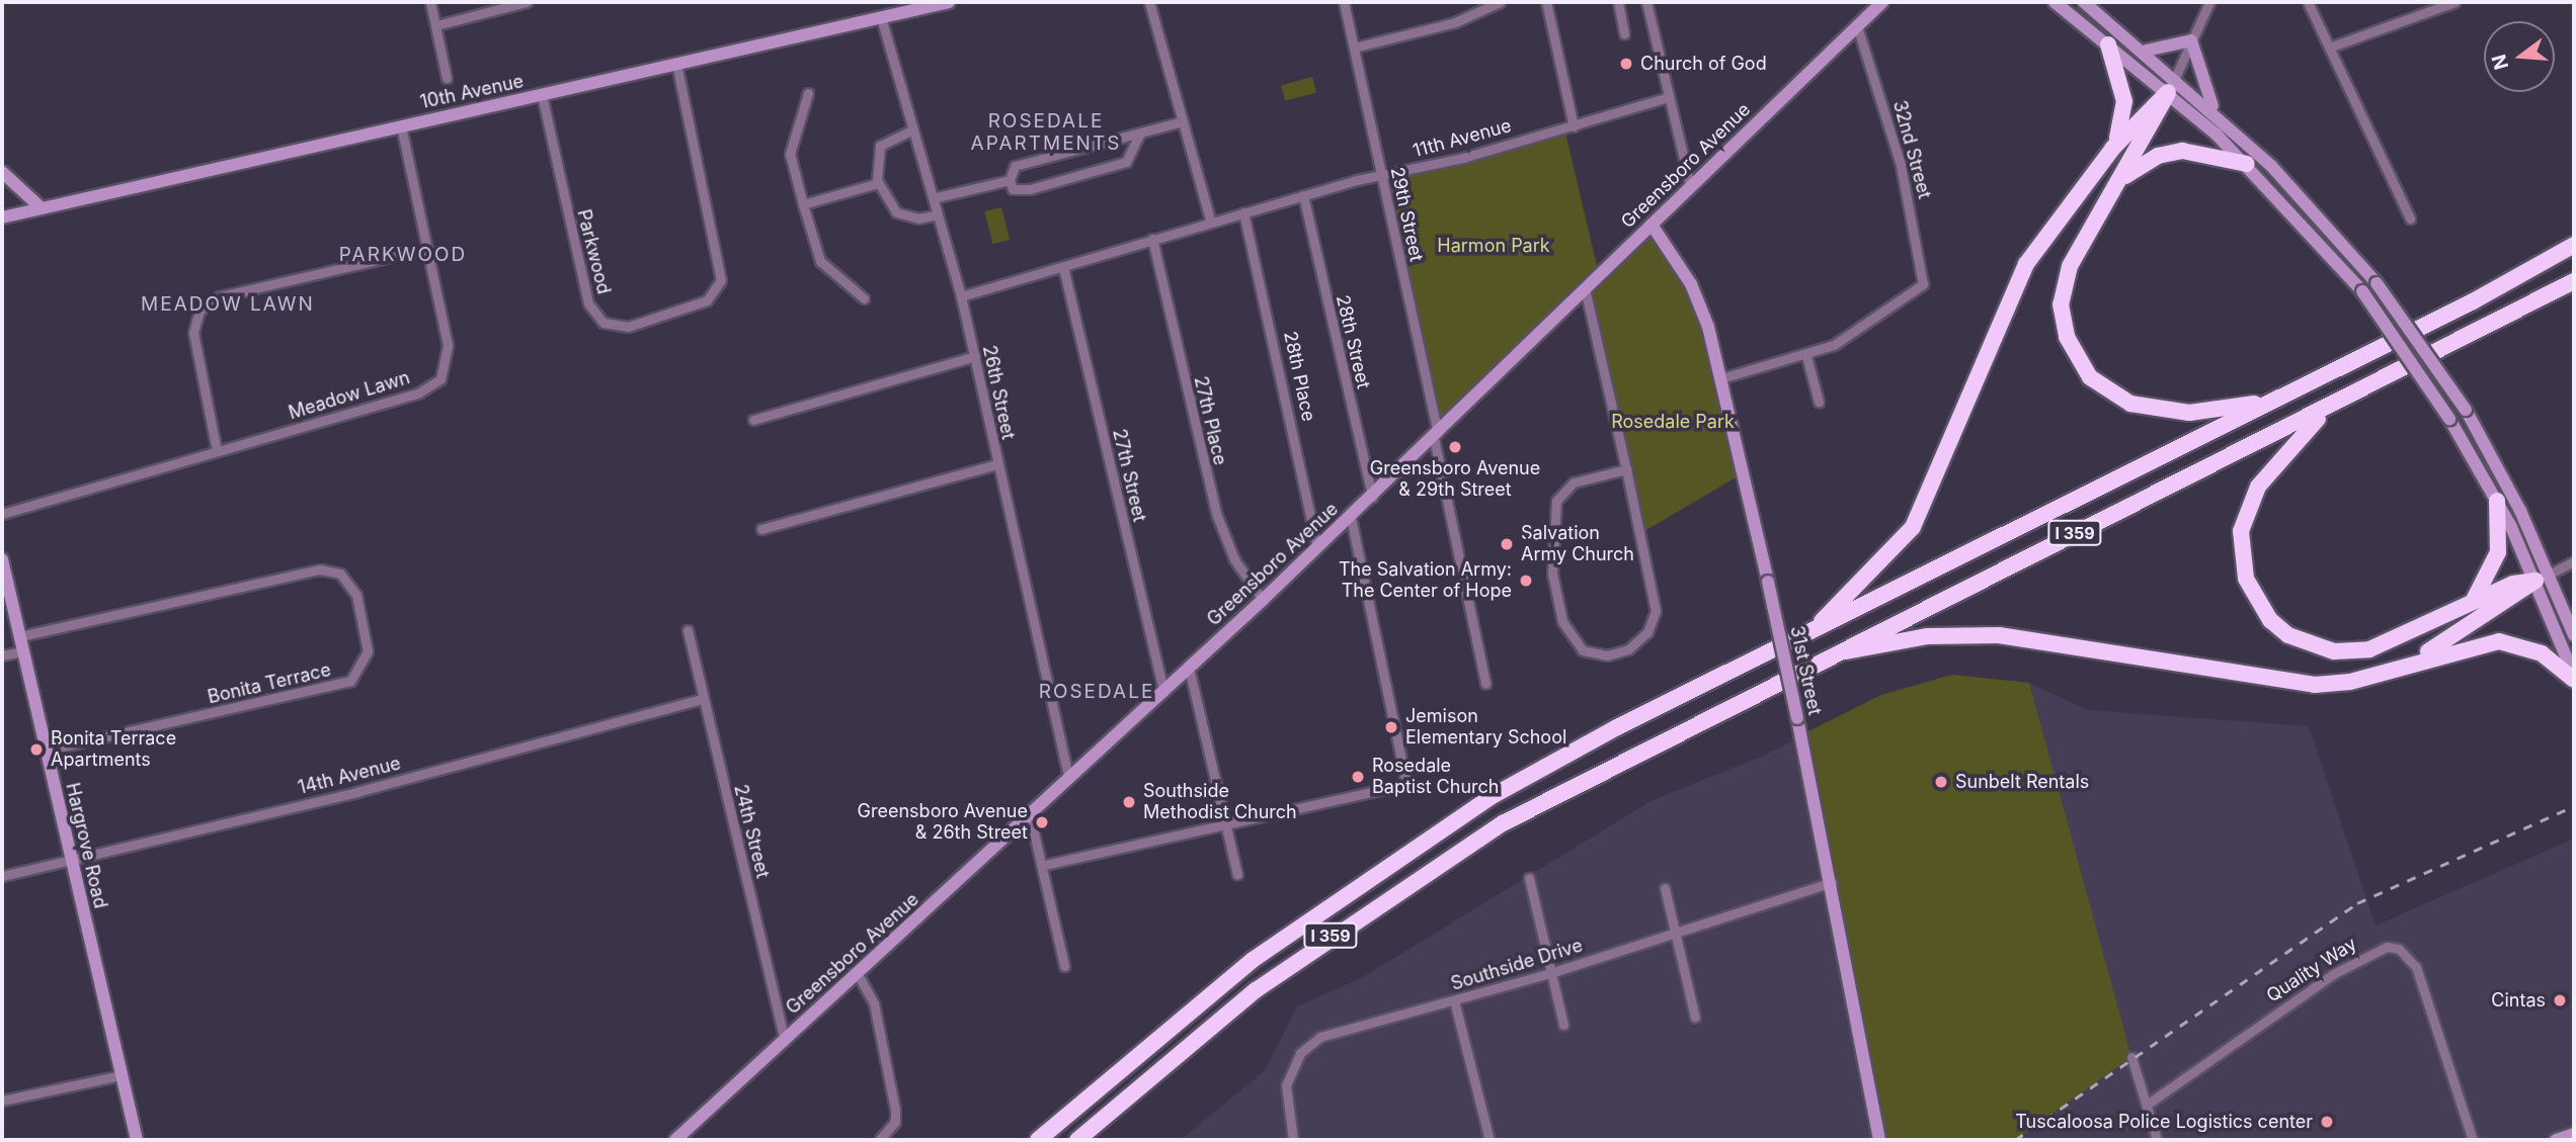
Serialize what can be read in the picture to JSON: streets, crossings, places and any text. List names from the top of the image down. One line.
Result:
{"streets":{"highway":["I 359"],"main road":["10th Avenue","Greensboro Avenue","31st Street","Hargrove Road"],"street":["11th Avenue","32nd Street","29th Street","Parkwood","28th Street","28th Place","26th Street","Meadow Lawn","27th Place","27th Street","Bonita Terrace","14th Avenue","24th Street","Southside Drive","Quality Way"]},"crossings":[["10th Avenue","Parkwood"],["10th Avenue","26th Street"],["10th Avenue","Meadow Lawn"],["11th Avenue","29th Street"],["11th Avenue","28th Street"],["11th Avenue","28th Place"],["32nd Street","Greensboro Avenue"],["Greensboro Avenue","29th Street"],["Greensboro Avenue","28th Street"],["Greensboro Avenue","28th Place"],["Greensboro Avenue","26th Street"],["Greensboro Avenue","27th Place"],["Greensboro Avenue","27th Street"],["Greensboro Avenue","31st Street"],["Greensboro Avenue","24th Street"],["31st Street","Southside Drive"],["Bonita Terrace","Hargrove Road"],["14th Avenue","24th Street"],["14th Avenue","Hargrove Road"]],"districts":["ROSEDALE APARTMENTS","PARKWOOD","MEADOW LAWN","ROSEDALE"],"parks":["Harmon Park","Rosedale Park"],"places":["Church of God","Greensboro Avenue & 29th Street","Salvation Army Church","The Salvation Army: The Center of Hope","Jemison Elementary School","Bonita Terrace Apartments","Rosedale Baptist Church","Sunbelt Rentals","Southside Methodist Church","Greensboro Avenue & 26th Street","Cintas","Tuscaloosa Police Logistics center"],"north":"left"}
